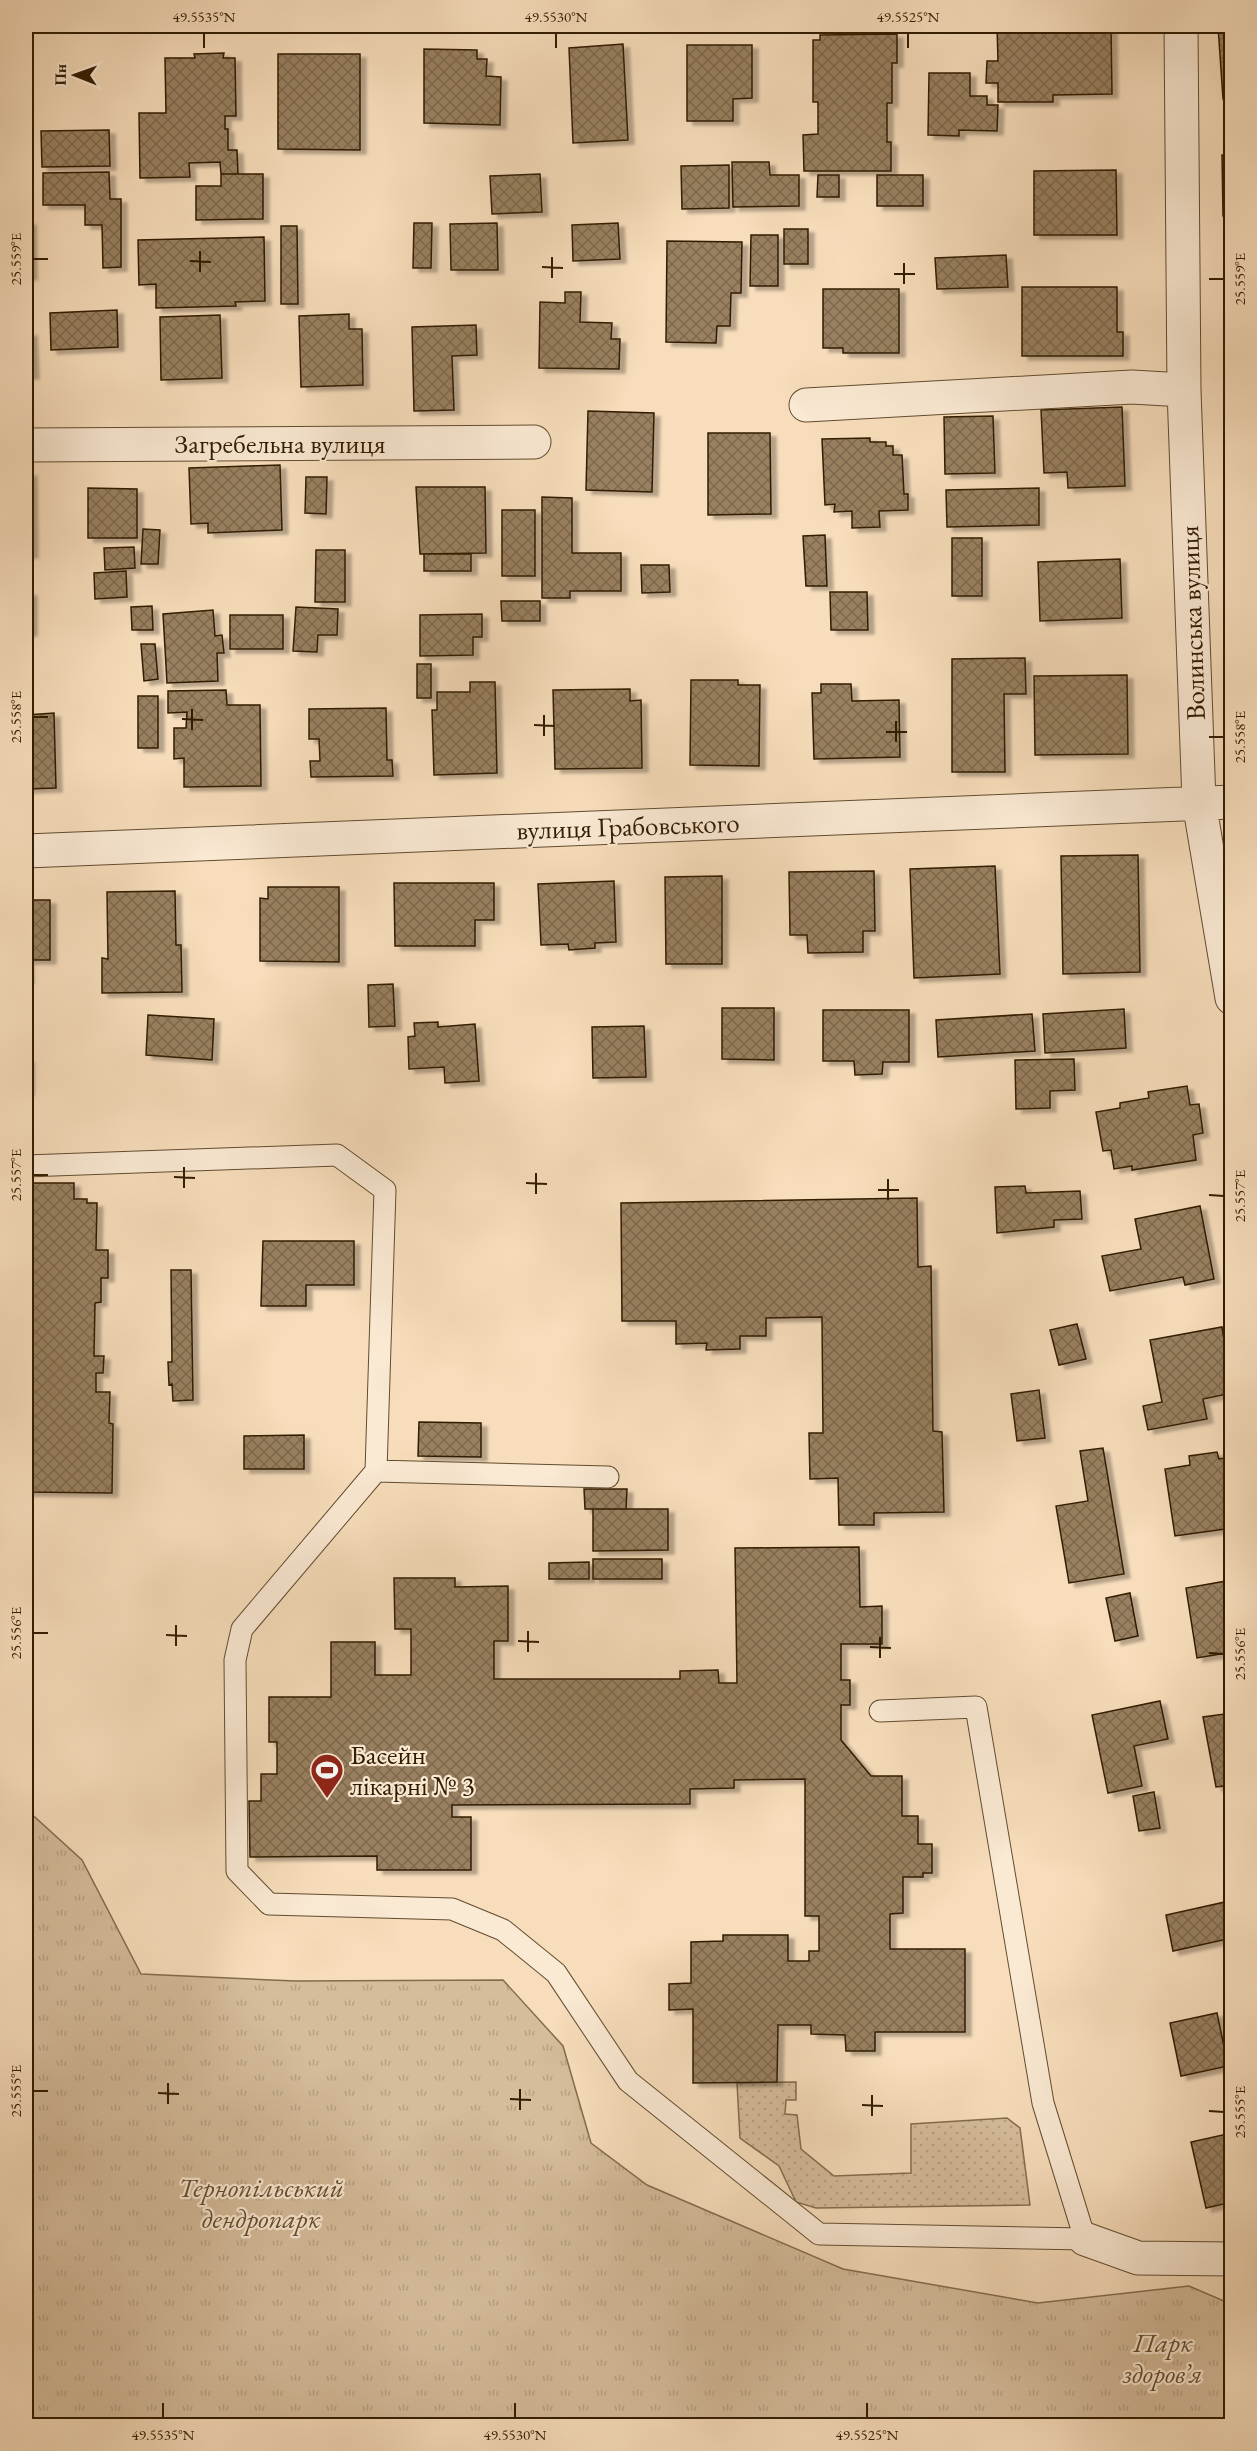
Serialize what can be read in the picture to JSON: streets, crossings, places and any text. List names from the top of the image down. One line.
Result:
{"streets":{"street":["Загребельна вулиця","Волинська вулиця","вулиця Грабовського"]},"crossings":[["Волинська вулиця","вулиця Грабовського"]],"parks":["Тернопільський дендропарк","Парк здоров’я"],"places":{"sports":["Басейн лікарні № 3"]},"north":"left","coordinates":["49.5535°N","49.5530°N","49.5525°N","25.559°E","25.558°E","25.557°E","25.556°E","25.555°E"]}
